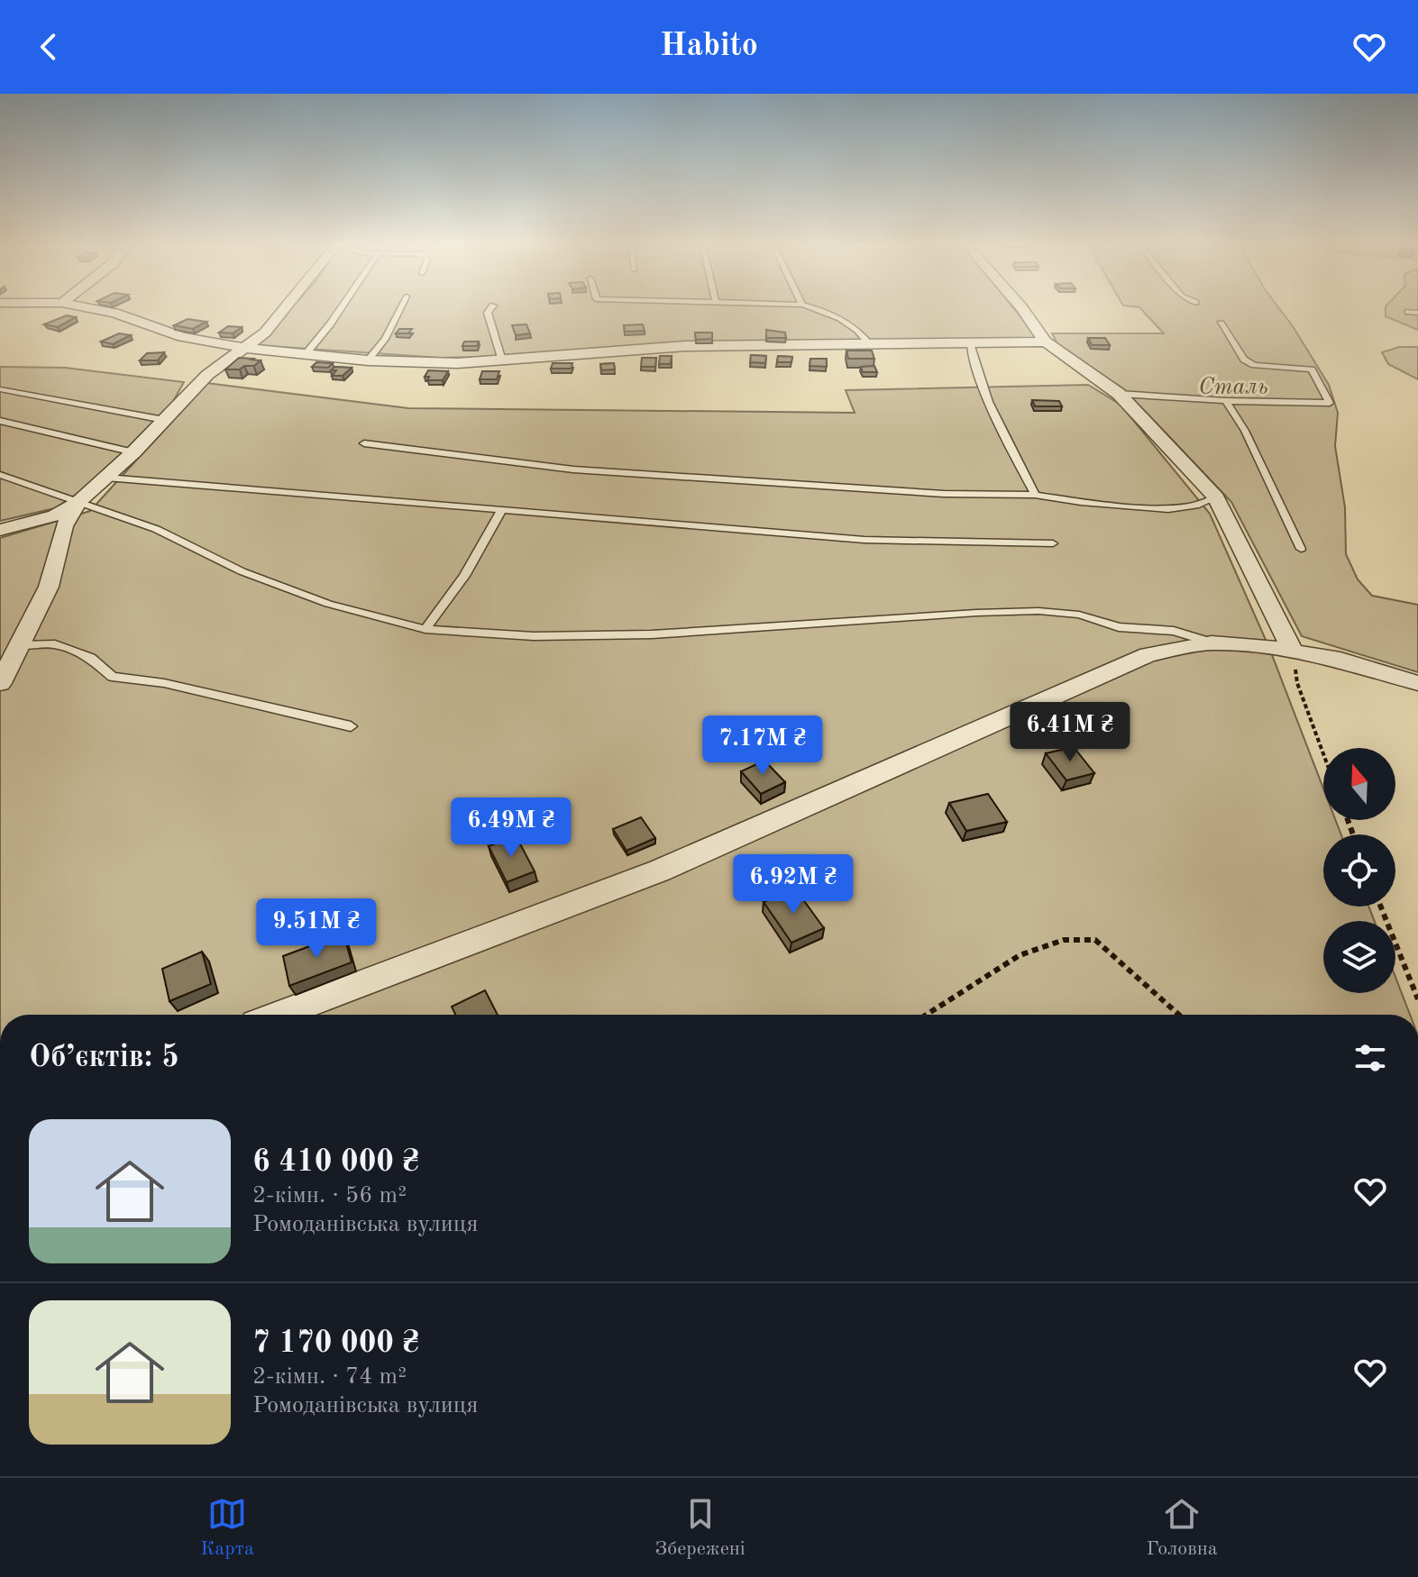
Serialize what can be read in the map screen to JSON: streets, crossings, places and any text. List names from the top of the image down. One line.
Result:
{"parks":["Сталь"],"north":"top","page":{"header":"Habito","price":["6.41M ₴","7.17M ₴","6.49M ₴","6.92M ₴","9.51M ₴"],"heading":"Об’єктів: 5","list":[{"name":"6 410 000 ₴","note":"2-кімн. · 56 m² · Ромоданівська вулиця"},{"name":"7 170 000 ₴","note":"2-кімн. · 74 m² · Ромоданівська вулиця"}],"tabs":["Карта","Збережені","Головна"]}}
